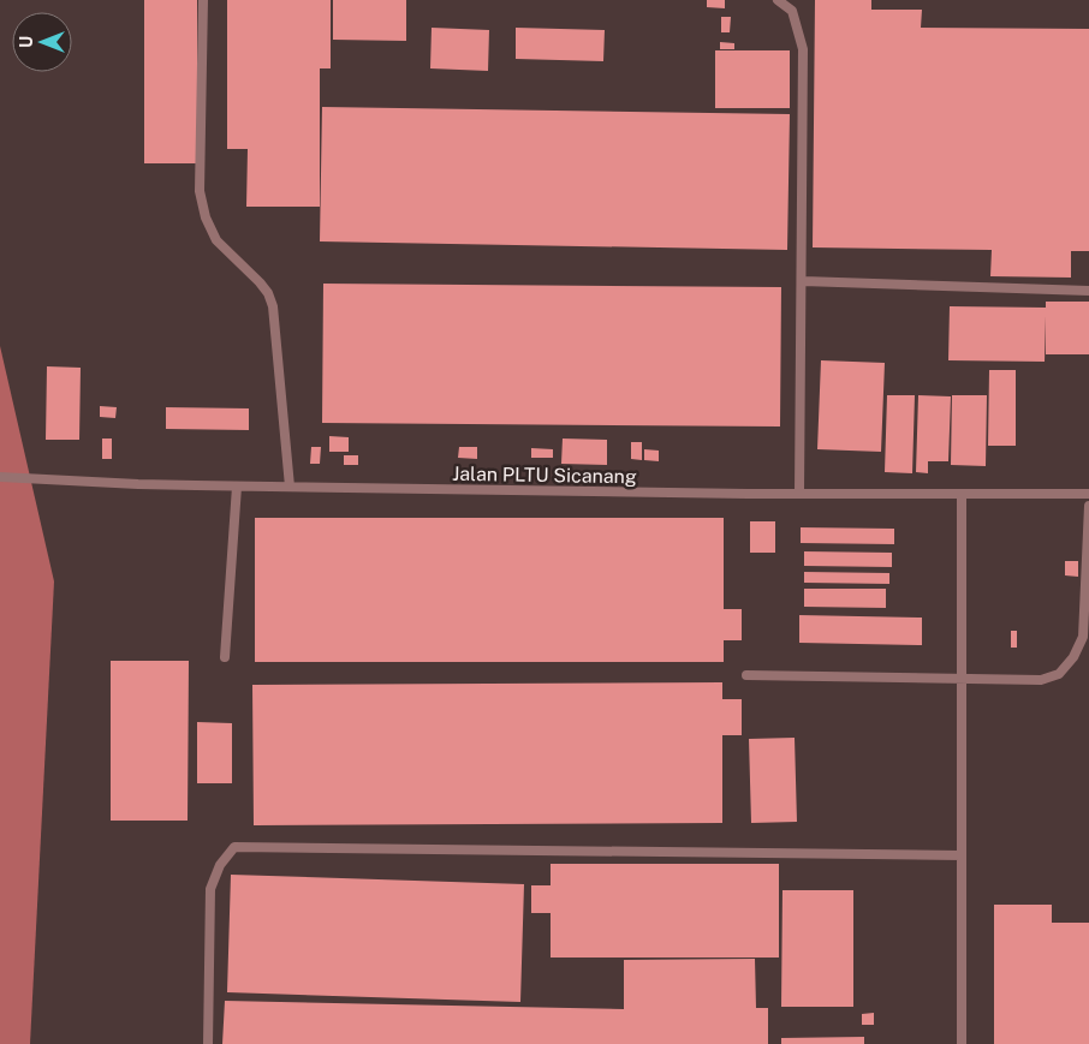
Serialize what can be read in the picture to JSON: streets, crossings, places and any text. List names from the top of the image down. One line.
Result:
{"streets":{"lane":["Jalan PLTU Sicanang"]},"north":"left"}
